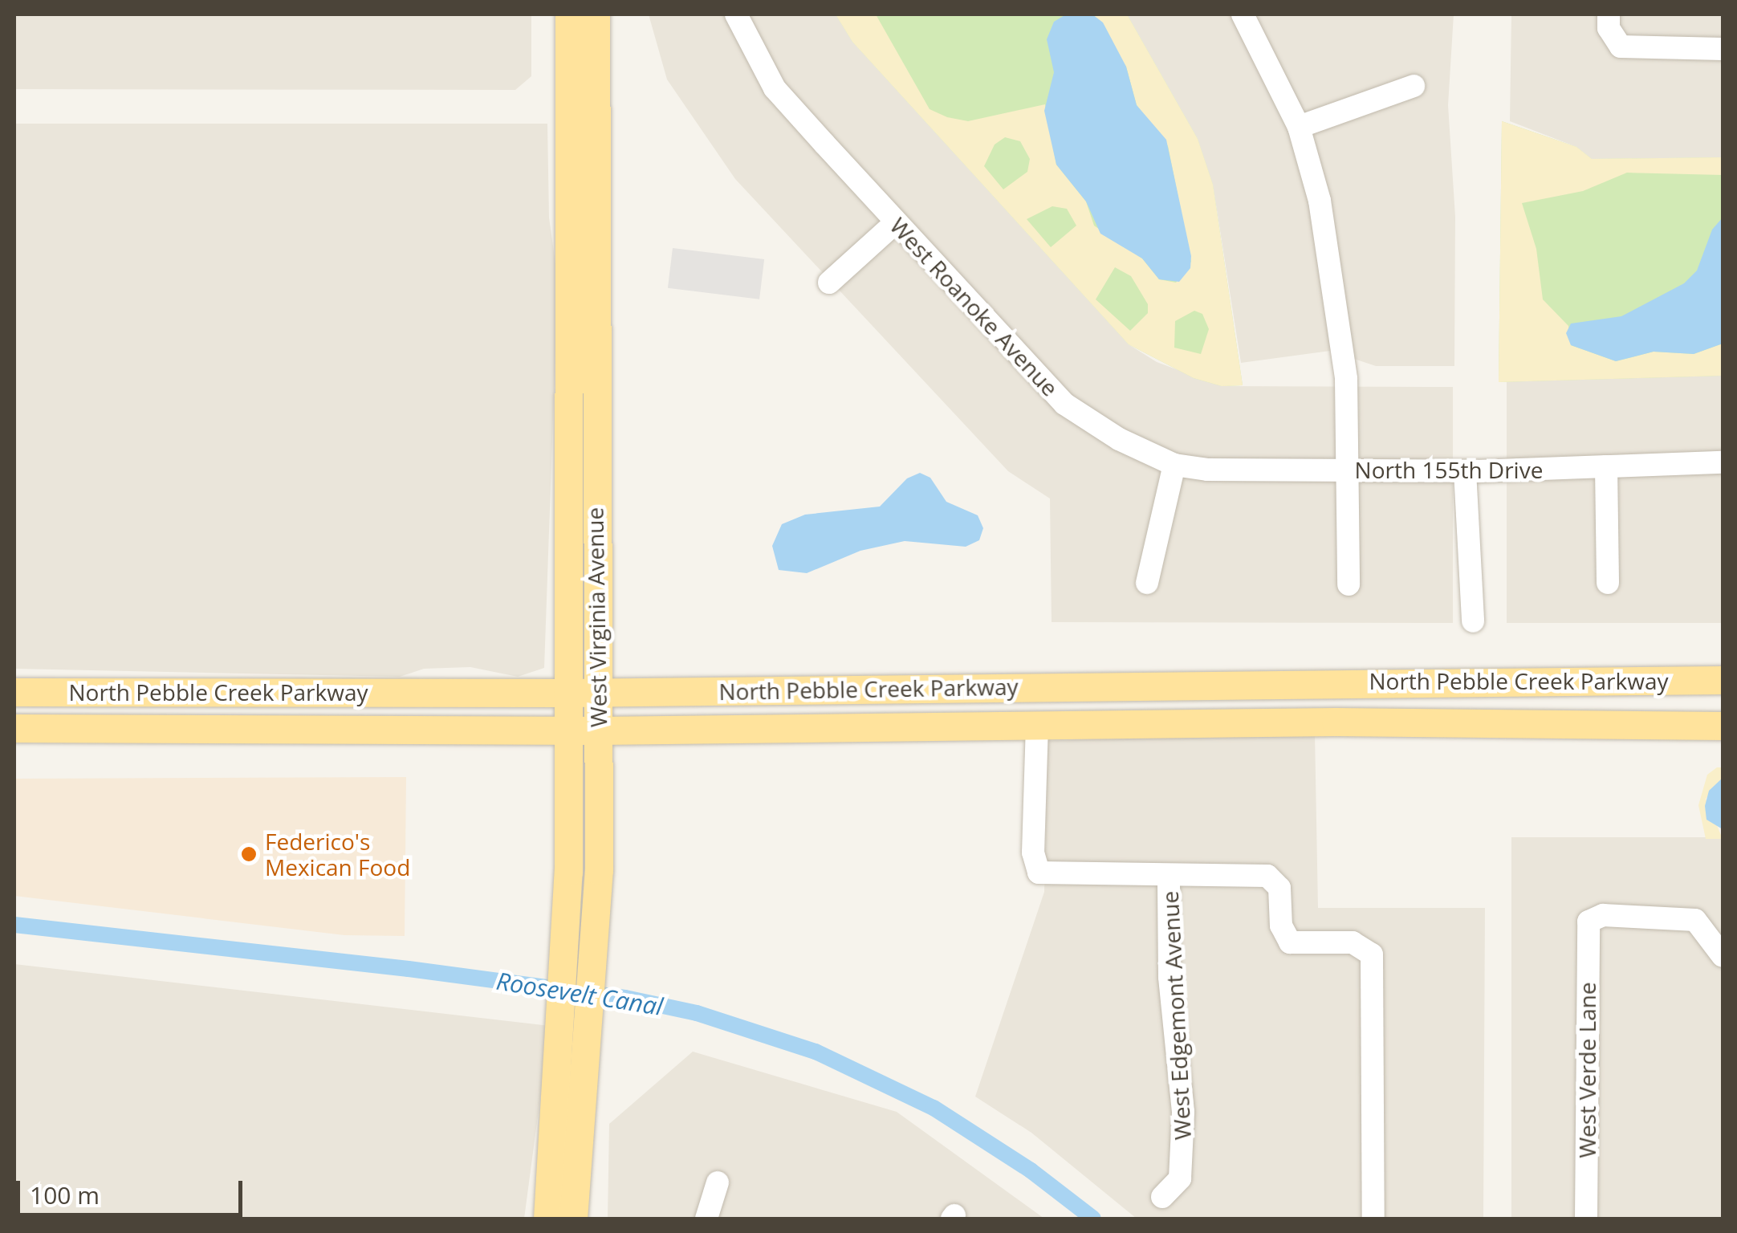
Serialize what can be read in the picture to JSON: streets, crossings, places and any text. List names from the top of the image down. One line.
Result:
{"streets":{"main road":["West Virginia Avenue","North Pebble Creek Parkway"],"street":["West Roanoke Avenue","North 155th Drive","West Edgemont Avenue","West Verde Lane"]},"crossings":[["West Roanoke Avenue","North 155th Drive"],["West Virginia Avenue","North Pebble Creek Parkway"]],"water":["Roosevelt Canal"],"places":["Federico's Mexican Food"],"scale_bar":"100 m"}
